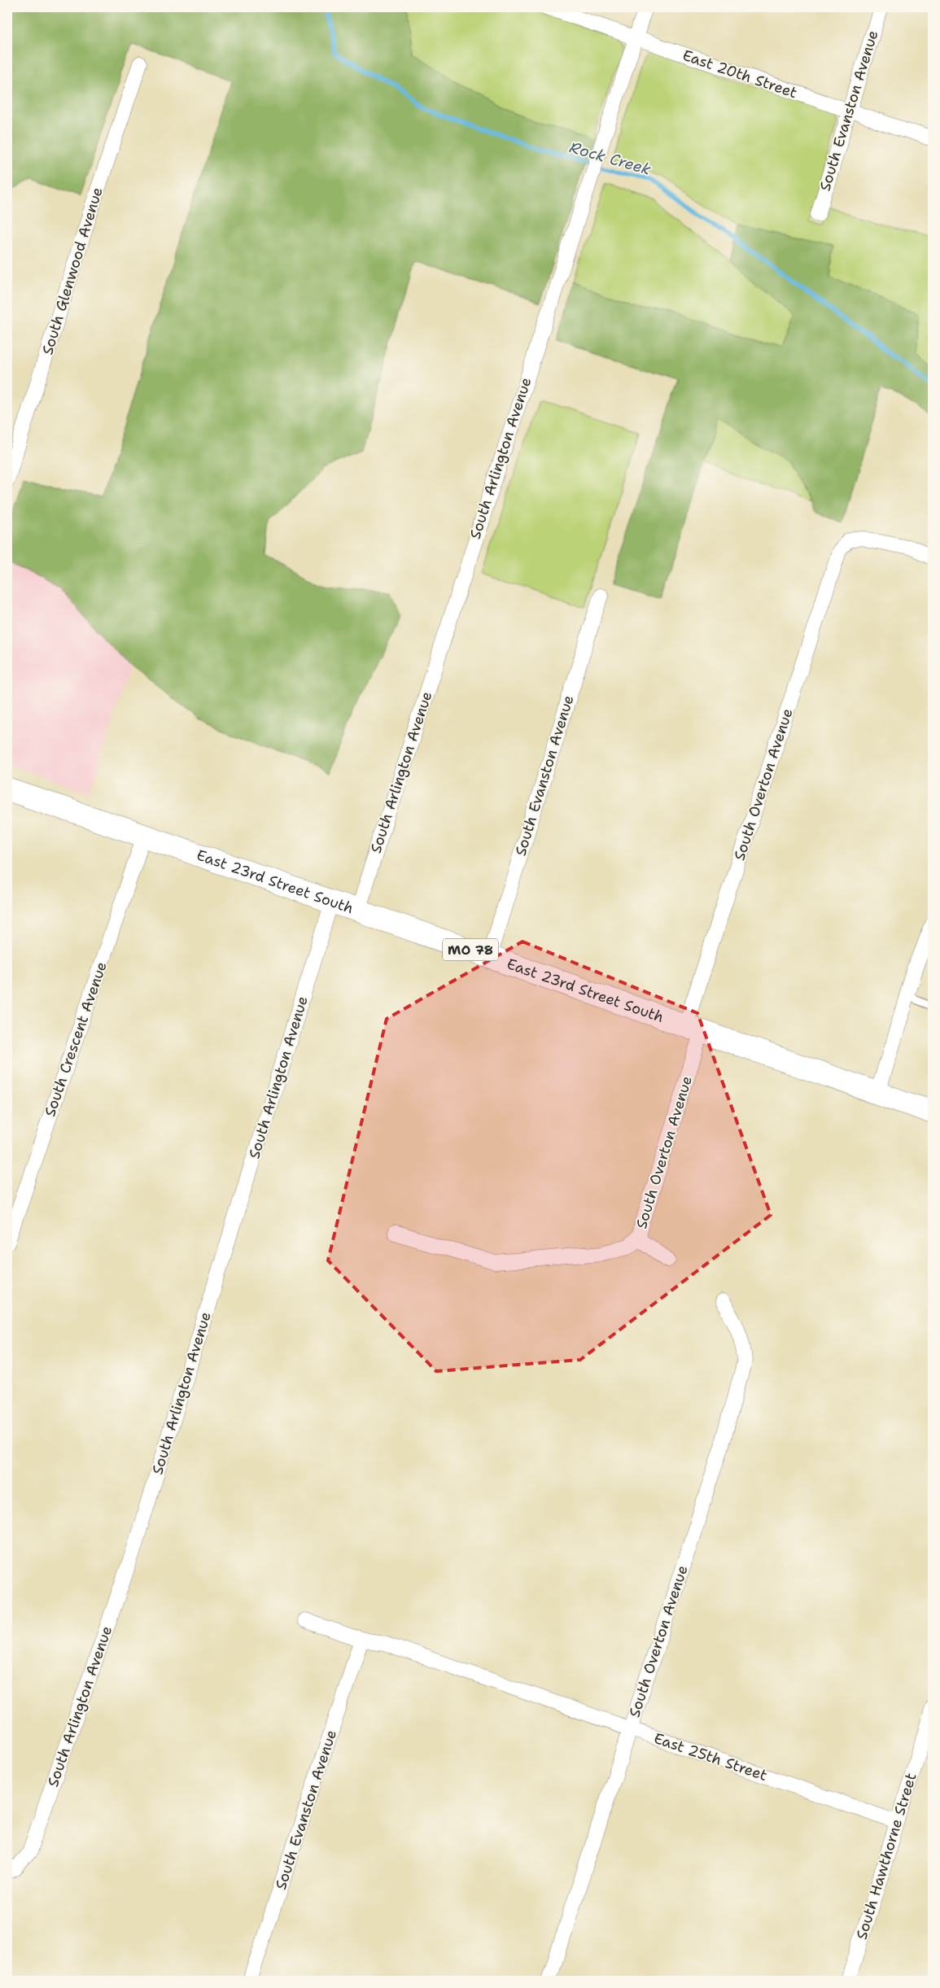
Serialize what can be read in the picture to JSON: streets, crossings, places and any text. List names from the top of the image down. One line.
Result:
{"streets":{"main road":["East 23rd Street South","MO 78"],"street":["East 20th Street","South Evanston Avenue","South Glenwood Avenue","South Arlington Avenue","South Overton Avenue","South Crescent Avenue","East 25th Street","South Hawthorne Street"]},"crossings":[["East 20th Street","South Evanston Avenue"],["East 20th Street","South Arlington Avenue"],["South Evanston Avenue","East 23rd Street South"],["South Evanston Avenue","East 25th Street"],["South Arlington Avenue","East 23rd Street South"],["South Overton Avenue","East 23rd Street South"],["South Overton Avenue","East 25th Street"],["East 23rd Street South","South Crescent Avenue"],["East 25th Street","South Hawthorne Street"]],"water":["Rock Creek"]}
